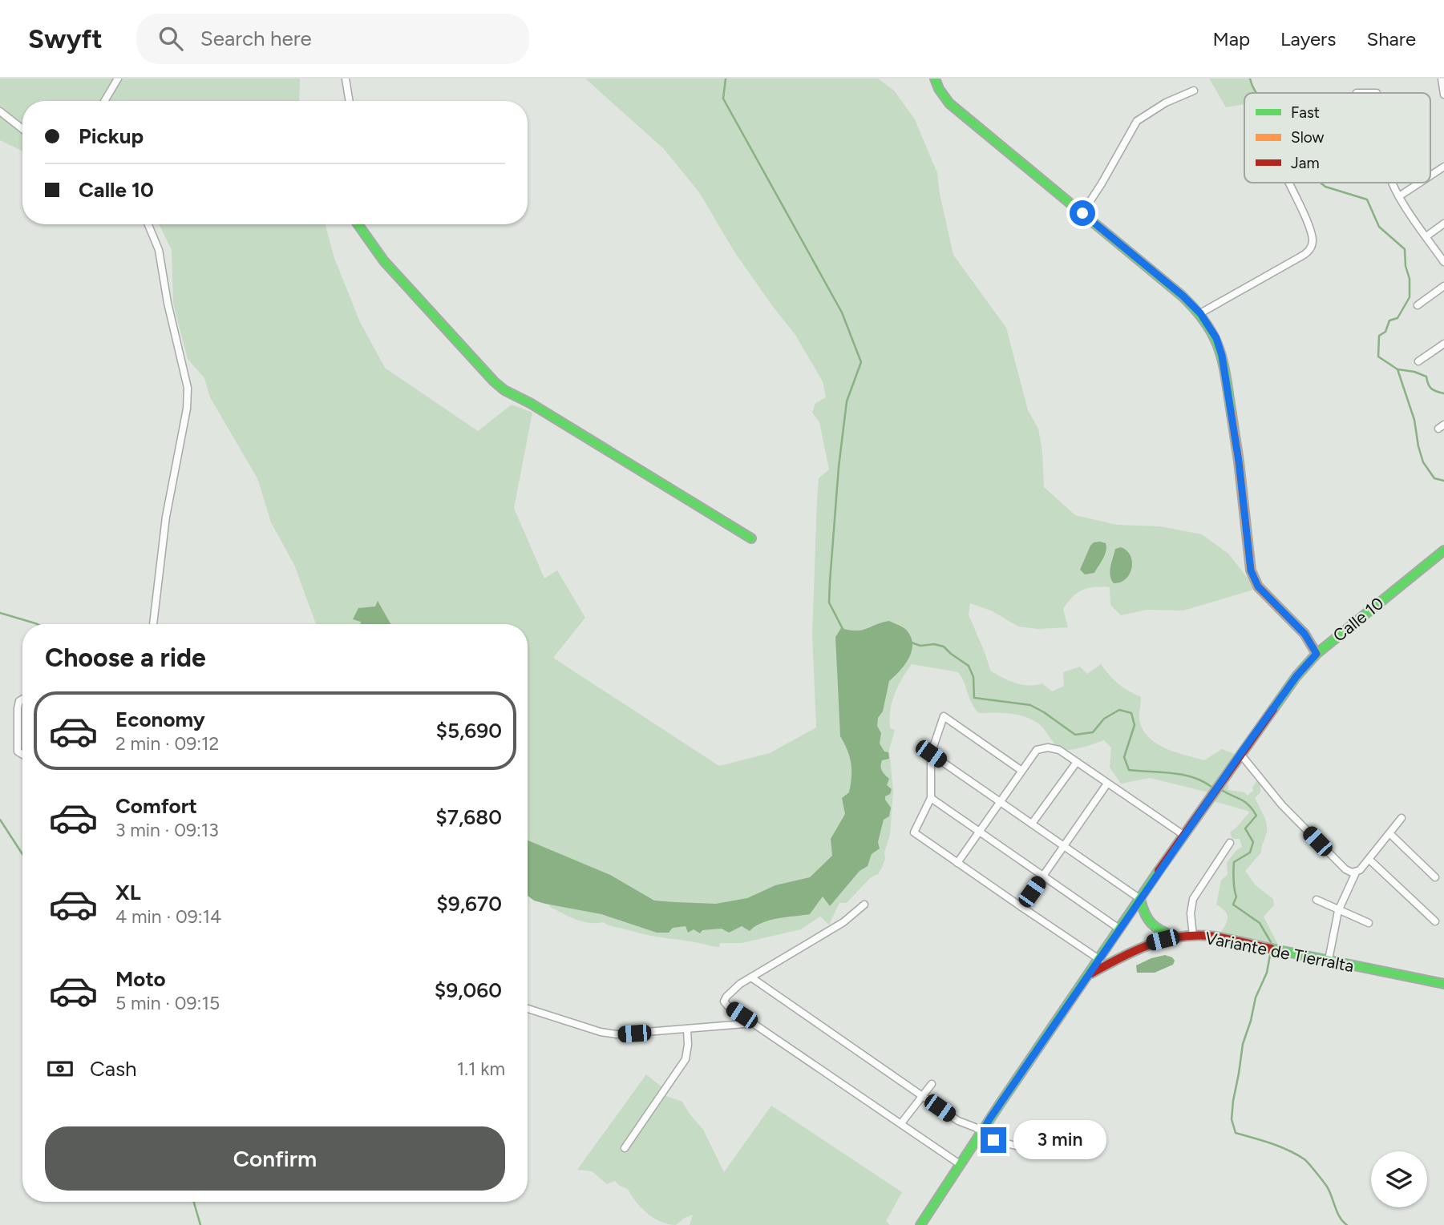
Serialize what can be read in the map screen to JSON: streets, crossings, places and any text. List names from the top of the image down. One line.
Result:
{"streets":{"street":["Calle 10","Variante de Tierralta"]},"crossings":[["Calle 10","Variante de Tierralta"]],"legend":["Fast","Slow","Jam"],"page":{"header":"Swyft","search":"Search here","nav":["Map","Layers","Share"],"banner":["Pickup","Calle 10"],"heading":"Choose a ride","list":[{"name":"Economy","note":"2 min · 09:12","value":"$5,690"},{"name":"Comfort","note":"3 min · 09:13","value":"$7,680"},{"name":"XL","note":"4 min · 09:14","value":"$9,670"},{"name":"Moto","note":"5 min · 09:15","value":"$9,060"}],"pay":["Cash","1.1 km"],"buttons":"Confirm","bubble":"3 min"}}
